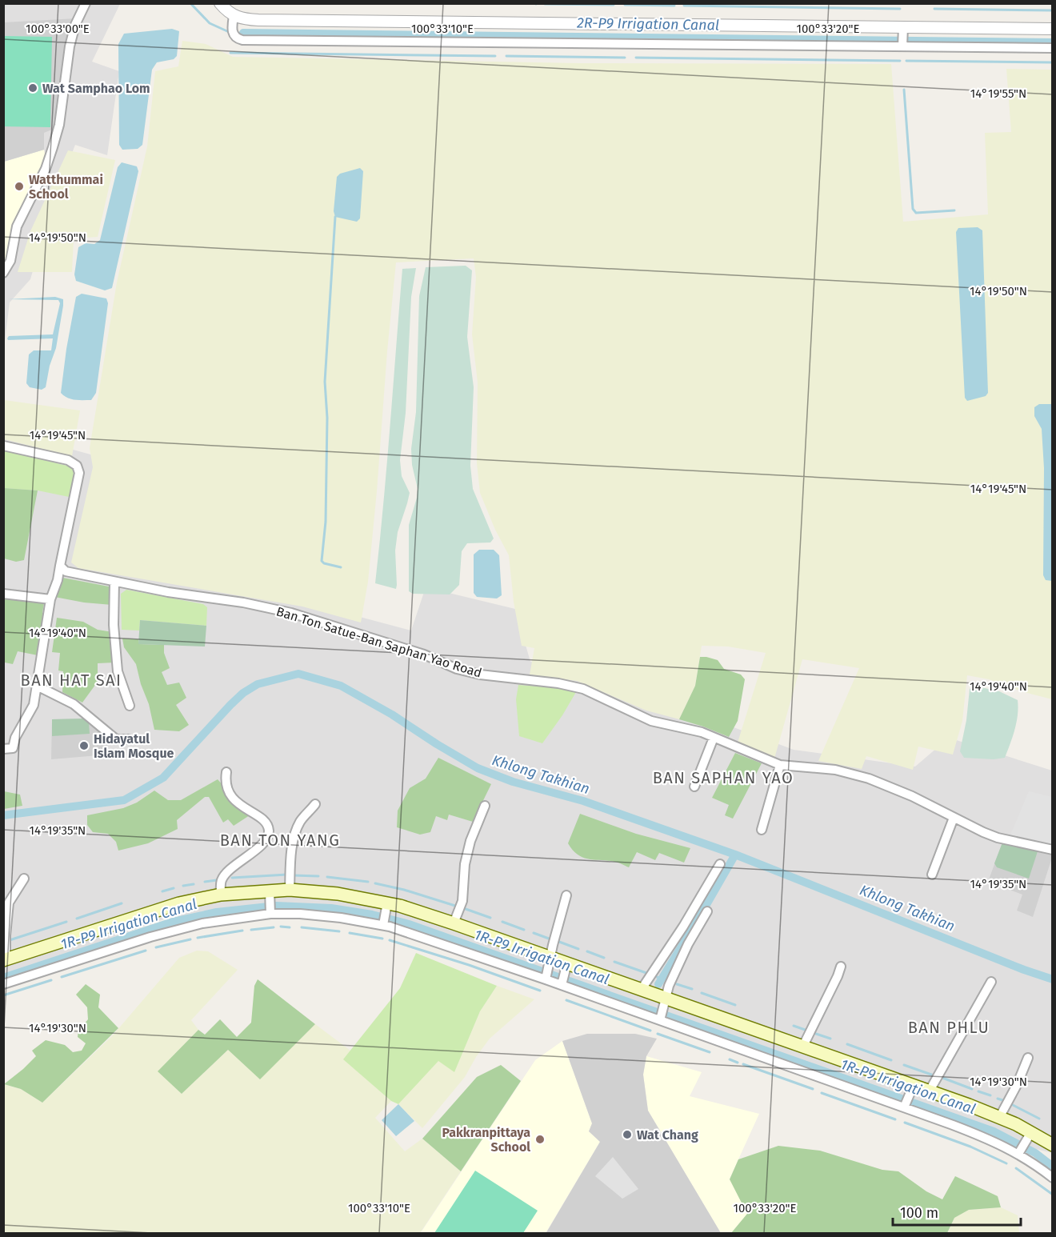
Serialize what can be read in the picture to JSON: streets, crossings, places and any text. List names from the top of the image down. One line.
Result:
{"streets":{"street":["Ban Ton Satue-Ban Saphan Yao Road"]},"districts":["BAN HAT SAI","BAN SAPHAN YAO","BAN TON YANG","BAN PHLU"],"water":["2R-P9 Irrigation Canal","Khlong Takhian","1R-P9 Irrigation Canal"],"places":["Wat Samphao Lom","Watthummai School","Hidayatul Islam Mosque","Wat Chang","Pakkranpittaya School"],"scale_bar":"100 m","coordinates":["100°33'00\"E","100°33'10\"E","100°33'20\"E","14°19'55\"N","14°19'50\"N","14°19'45\"N","14°19'40\"N","14°19'35\"N","14°19'30\"N"]}
